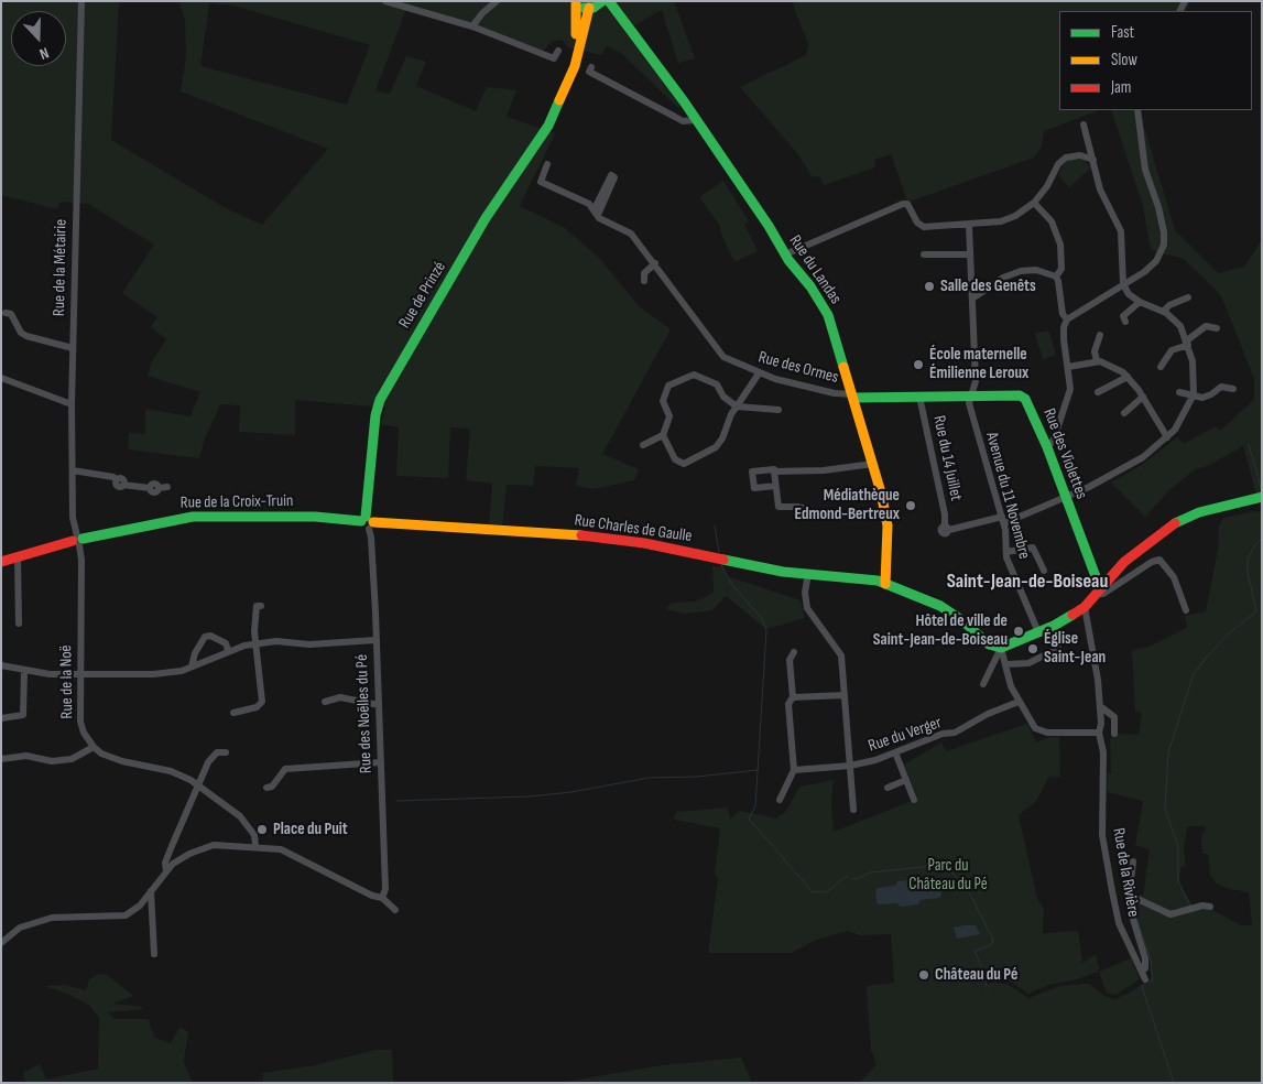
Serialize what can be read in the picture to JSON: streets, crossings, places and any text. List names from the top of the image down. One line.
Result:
{"streets":{"street":["Rue de la Métairie","Rue du Landas","Rue de Prinzé","Rue des Ormes","Rue des Violettes","Rue du 14 Juillet","Avenue du 11 Novembre","Rue de la Croix-Truin","Rue Charles de Gaulle","Rue de la Noë","Rue des Noëlles du Pé","Rue du Verger","Rue de la Rivière"]},"crossings":[["Rue de la Métairie","Rue de la Croix-Truin"],["Rue de la Métairie","Rue de la Noë"],["Rue du Landas","Rue de Prinzé"],["Rue du Landas","Rue des Ormes"],["Rue du Landas","Rue des Violettes"],["Rue du Landas","Rue Charles de Gaulle"],["Rue de Prinzé","Rue de la Croix-Truin"],["Rue de Prinzé","Rue Charles de Gaulle"],["Rue de Prinzé","Rue des Noëlles du Pé"],["Rue des Ormes","Rue des Violettes"],["Rue des Violettes","Rue du 14 Juillet"],["Rue des Violettes","Avenue du 11 Novembre"],["Rue du 14 Juillet","Avenue du 11 Novembre"],["Rue de la Croix-Truin","Rue Charles de Gaulle"],["Rue de la Croix-Truin","Rue de la Noë"],["Rue de la Croix-Truin","Rue des Noëlles du Pé"],["Rue Charles de Gaulle","Rue des Noëlles du Pé"]],"districts":["Saint-Jean-de-Boiseau"],"parks":["Parc du Château du Pé"],"places":["Salle des Genêts","École maternelle Émilienne Leroux","Médiathèque Edmond-Bertreux","Hôtel de ville de Saint-Jean-de-Boiseau","Église Saint-Jean","Place du Puit","Château du Pé"],"legend":["Fast","Slow","Jam"],"north":"bottom"}
